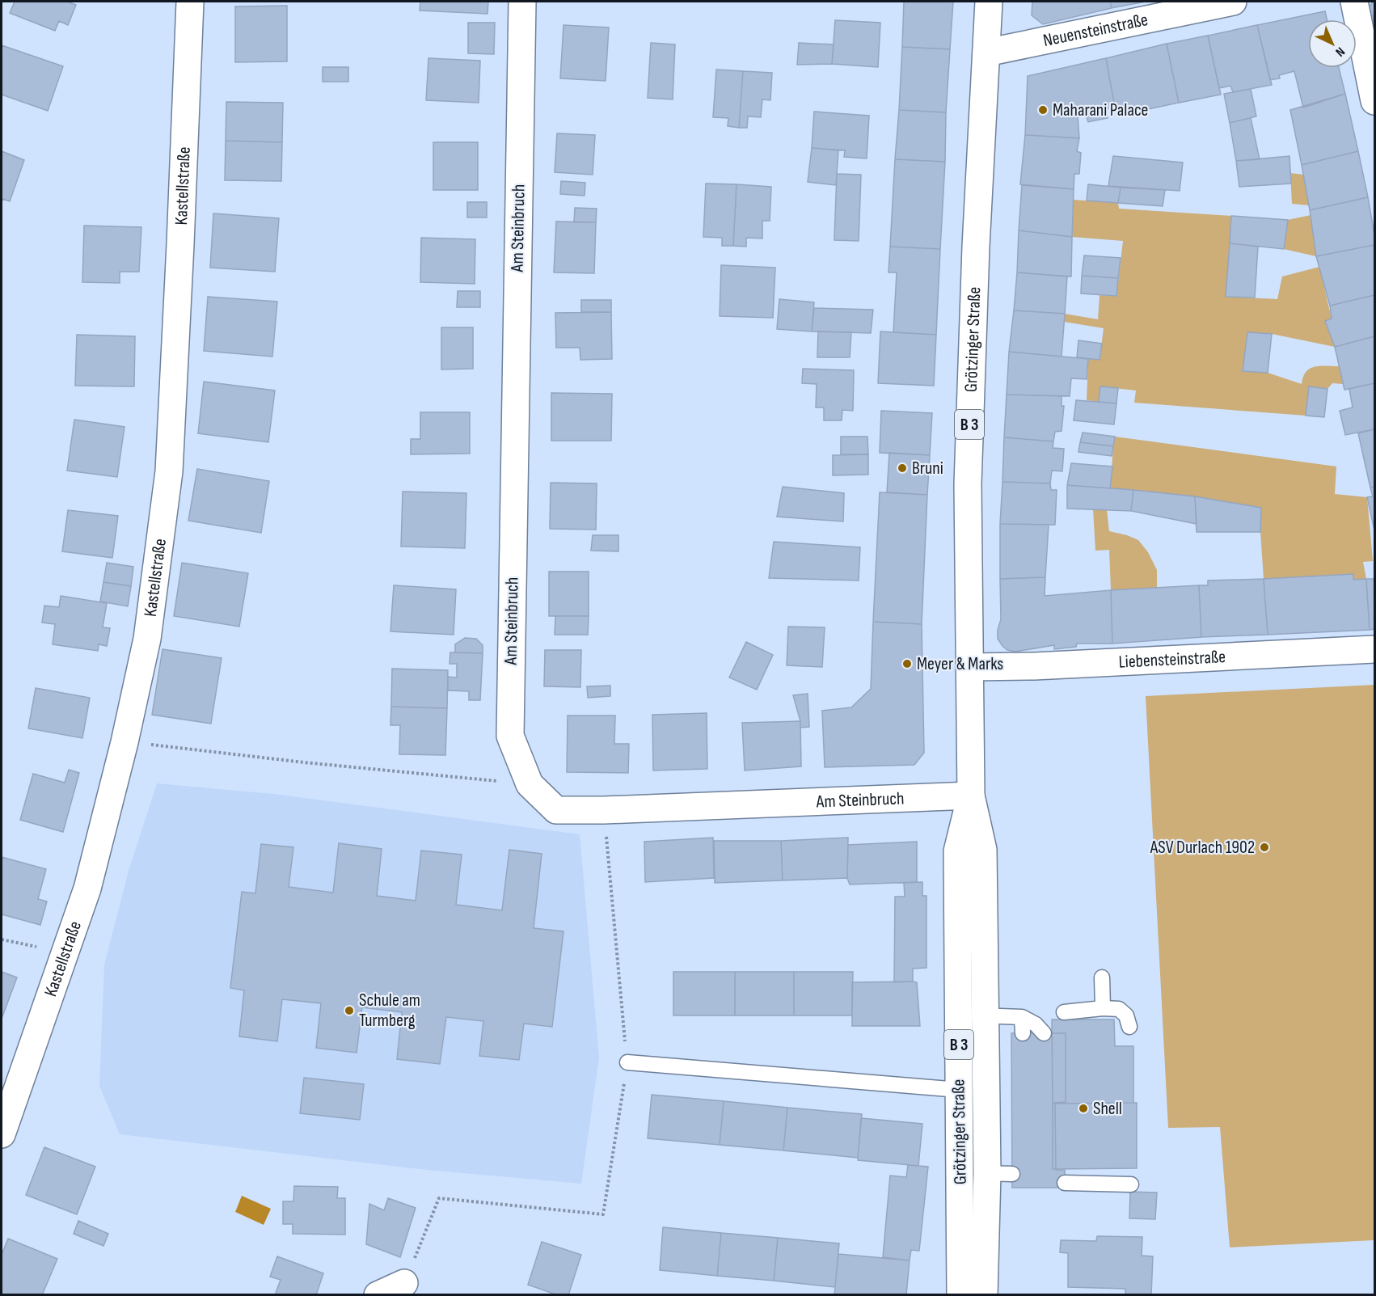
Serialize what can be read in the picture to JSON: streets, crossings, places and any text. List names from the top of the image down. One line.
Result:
{"streets":{"street":["Neuensteinstraße","Kastellstraße","Am Steinbruch","Grötzinger Straße","B 3","Liebensteinstraße"]},"crossings":[["Neuensteinstraße","Grötzinger Straße"],["Am Steinbruch","Grötzinger Straße"],["Grötzinger Straße","Liebensteinstraße"]],"places":["Maharani Palace","Bruni","Meyer & Marks","ASV Durlach 1902","Schule am Turmberg","Shell"],"north":"bottom right"}
